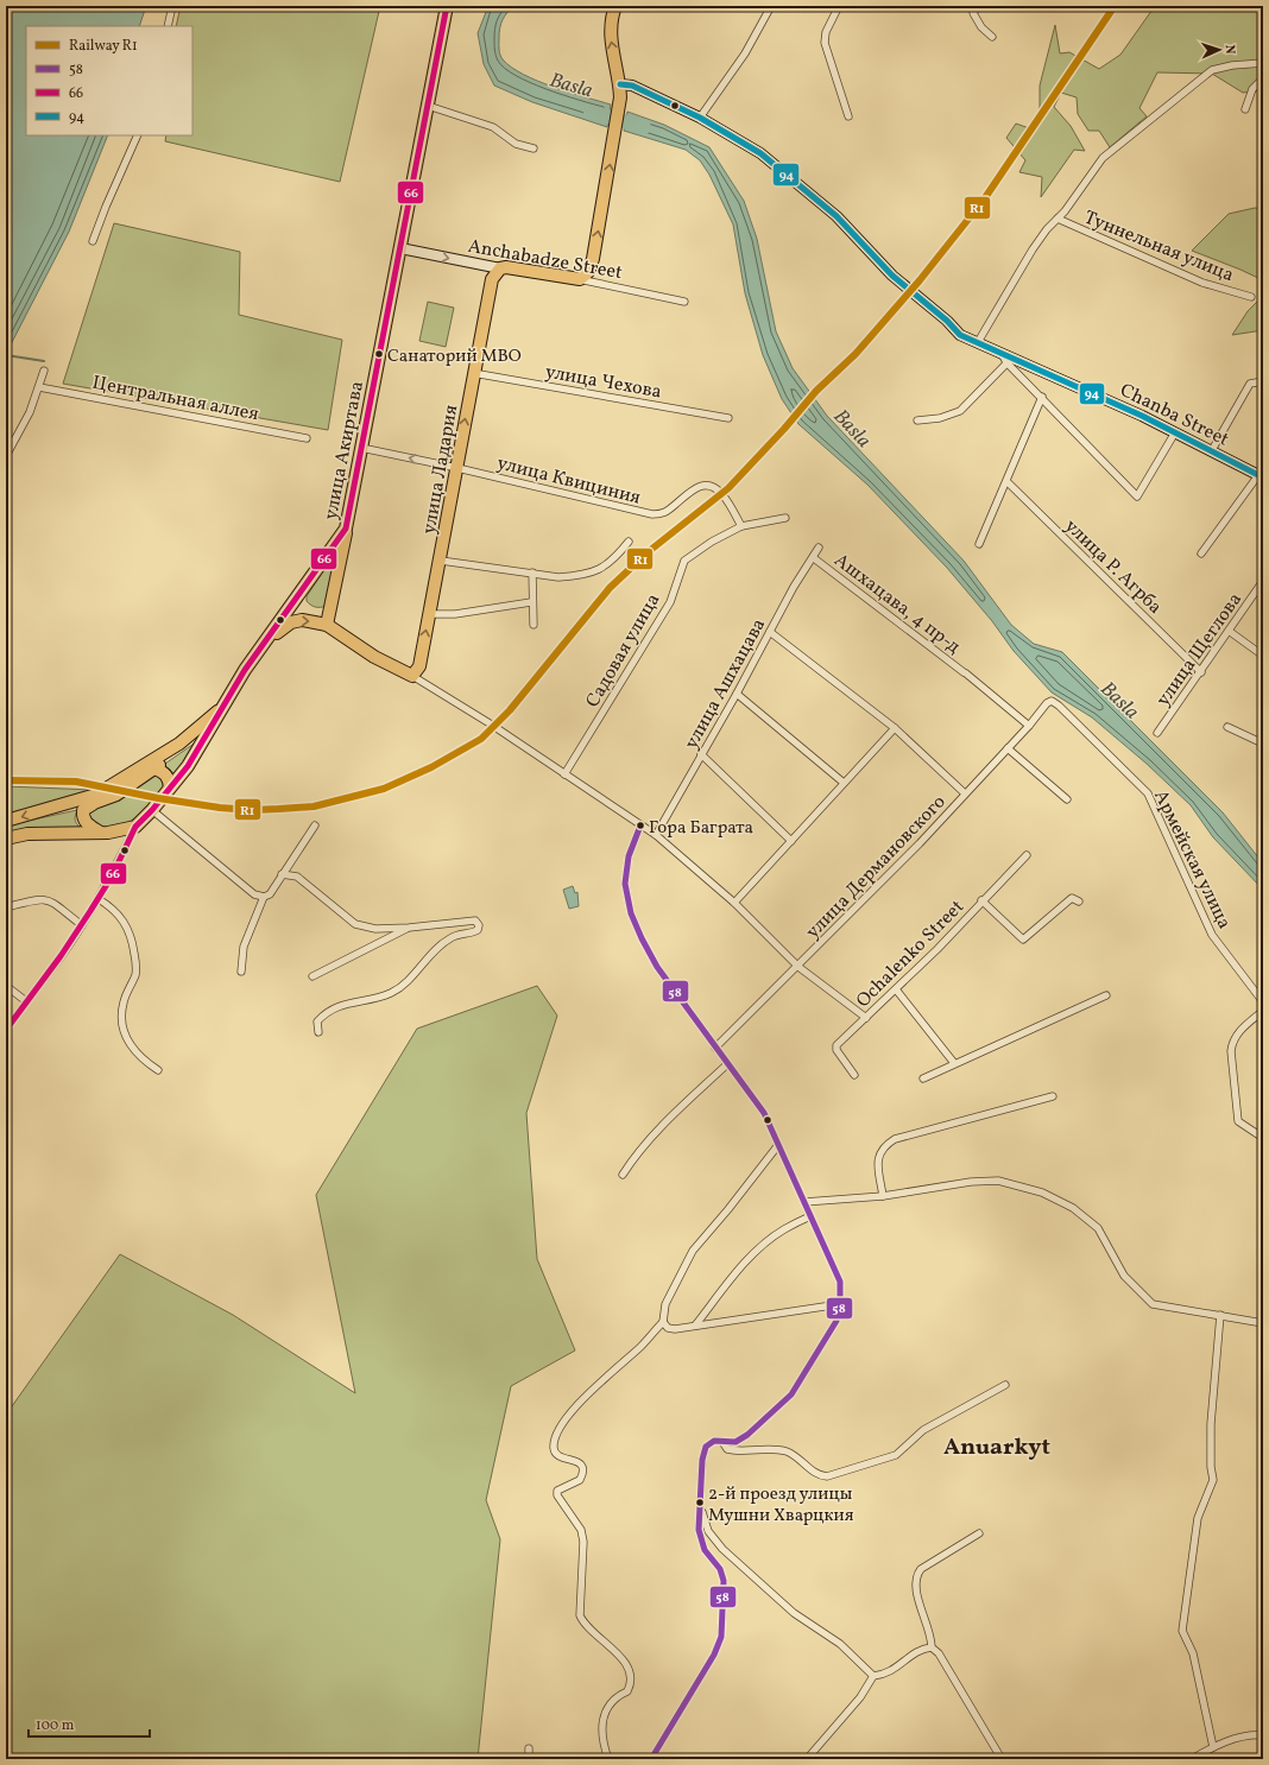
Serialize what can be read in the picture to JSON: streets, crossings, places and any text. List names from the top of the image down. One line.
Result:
{"streets":{"highway":["Anchabadze Street","улица Акиртава","улица Ладария"],"street":["Туннельная улица","улица Чехова","Центральная аллея","Chanba Street","улица Квициния","улица Р. Агрба","Ашхацава, 4 пр-д","улица Щеглова","Садовая улица","улица Ашхацава","Армейская улица","улица Дермановского","Ochalenko Street"]},"crossings":[["Anchabadze Street","улица Акиртава"],["Anchabadze Street","улица Ладария"],["улица Чехова","улица Ладария"],["улица Акиртава","улица Квициния"],["улица Ладария","улица Квициния"],["улица Квициния","Садовая улица"],["улица Р. Агрба","улица Щеглова"],["Ашхацава, 4 пр-д","улица Ашхацава"],["Ашхацава, 4 пр-д","улица Дермановского"],["Армейская улица","улица Дермановского"]],"one_way":["Anchabadze Street","улица Ладария"],"districts":["Anuarkyt"],"water":["Basla"],"places":["Санаторий МВО","Гора Баграта","2-й проезд улицы Мушни Хварцкия"],"lines":["rail line R1","transit line 66","transit line 94","transit line 58"],"legend":["Railway R1","58","66","94"],"scale_bar":"100 m","north":"right"}
